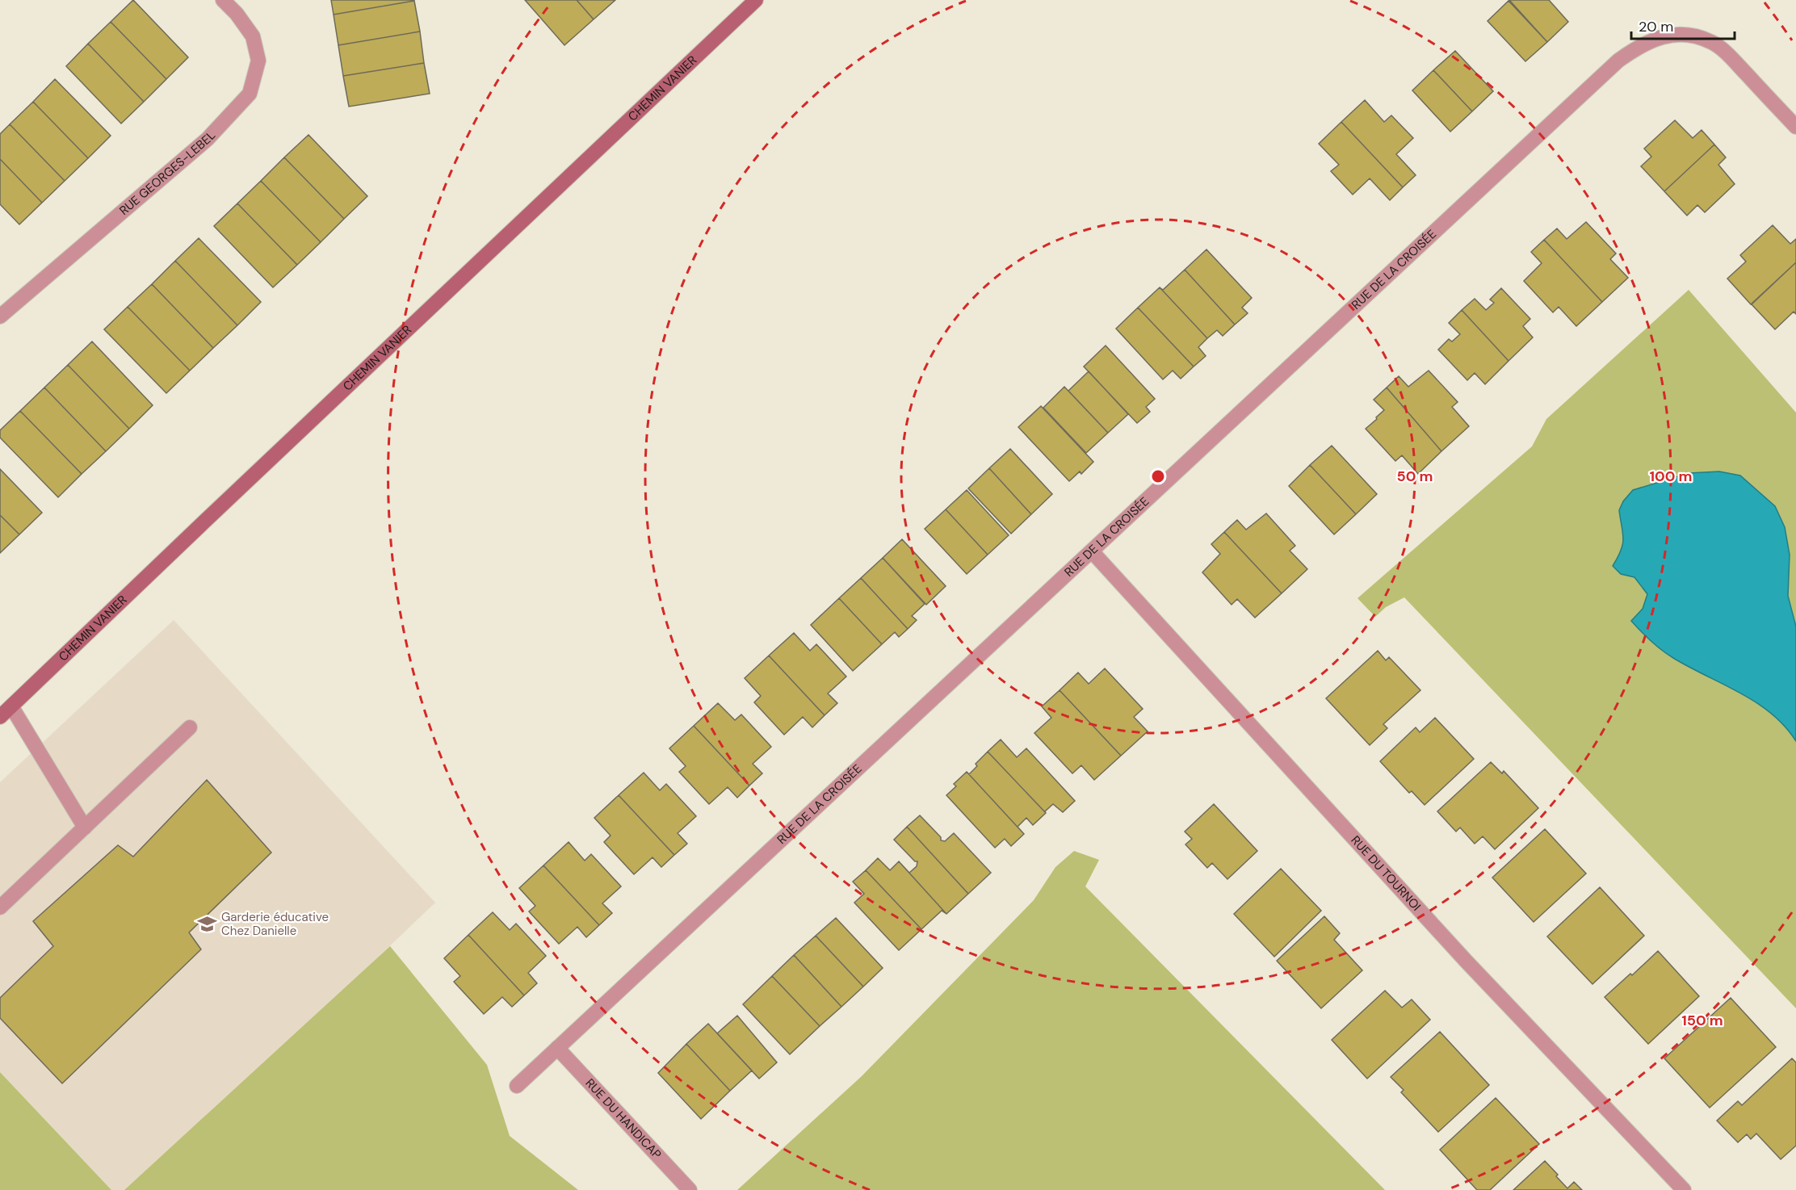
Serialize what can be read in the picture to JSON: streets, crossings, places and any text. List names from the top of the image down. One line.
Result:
{"streets":{"main road":["CHEMIN VANIER"],"street":["RUE GEORGES-LEBEL","RUE DE LA CROISÉE","RUE DU TOURNOI","RUE DU HANDICAP"]},"crossings":[["RUE DE LA CROISÉE","RUE DU TOURNOI"],["RUE DE LA CROISÉE","RUE DU HANDICAP"]],"places":{"school or university":["Garderie éducative Chez Danielle"]},"scale_bar":"20 m","rings":["50 m","100 m","150 m"]}
